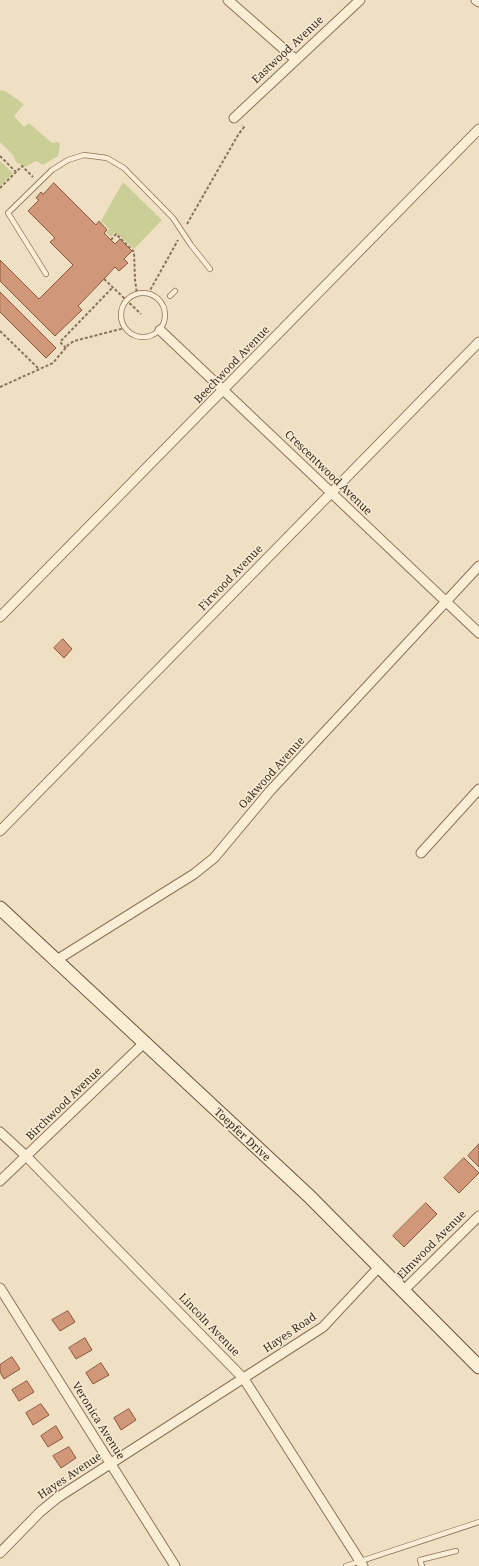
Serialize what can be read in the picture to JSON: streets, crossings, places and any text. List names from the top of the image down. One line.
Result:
{"streets":{"street":["Eastwood Avenue","Beechwood Avenue","Crescentwood Avenue","Firwood Avenue","Oakwood Avenue","Birchwood Avenue","Toepfer Drive","Elmwood Avenue","Lincoln Avenue","Hayes Road","Veronica Avenue","Hayes Avenue"]},"crossings":[["Beechwood Avenue","Crescentwood Avenue"],["Crescentwood Avenue","Firwood Avenue"],["Crescentwood Avenue","Oakwood Avenue"],["Oakwood Avenue","Toepfer Drive"],["Birchwood Avenue","Toepfer Drive"],["Birchwood Avenue","Lincoln Avenue"],["Toepfer Drive","Elmwood Avenue"],["Toepfer Drive","Hayes Road"],["Lincoln Avenue","Hayes Road"],["Lincoln Avenue","Hayes Avenue"],["Hayes Road","Hayes Avenue"],["Veronica Avenue","Hayes Avenue"]]}
